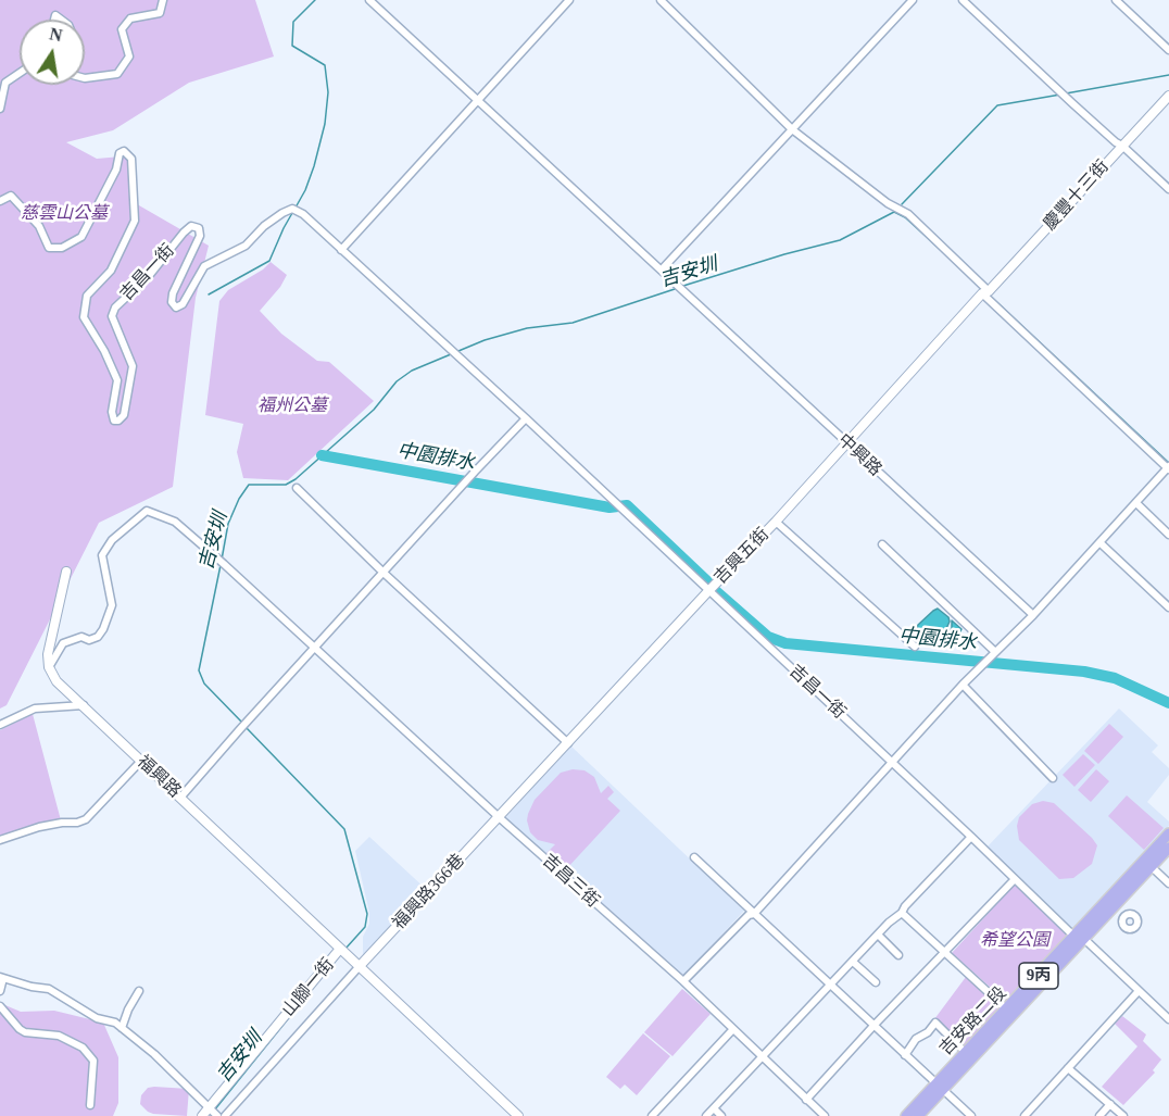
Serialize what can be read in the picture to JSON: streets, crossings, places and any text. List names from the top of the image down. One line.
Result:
{"streets":{"main road":["9丙","吉安路二段"],"street":["慶豐十三街","吉昌一街","中興路","吉興五街","福興路","吉昌三街","福興路366巷","山腳一街"]},"crossings":[["慶豐十三街","吉興五街"],["吉昌一街","吉興五街"],["吉昌一街","吉安路二段"],["中興路","吉興五街"],["吉興五街","吉昌三街"],["吉興五街","福興路366巷"],["福興路","吉昌三街"],["福興路","福興路366巷"],["福興路","山腳一街"],["吉昌三街","福興路366巷"]],"water":["吉安圳","中園排水"],"parks":["慈雲山公墓","福州公墓","希望公園"],"north":"top"}
